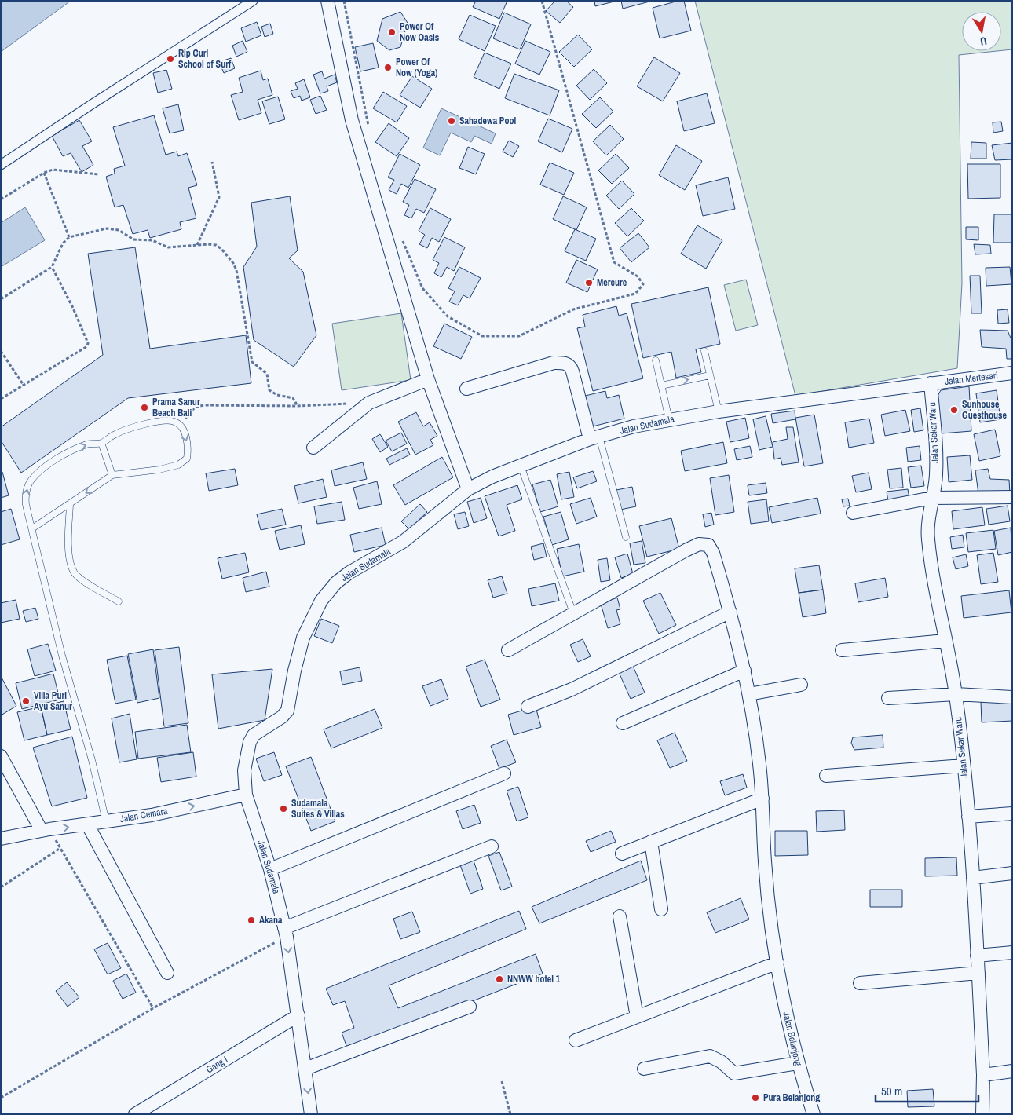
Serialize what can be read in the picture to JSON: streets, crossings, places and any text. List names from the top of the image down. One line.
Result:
{"streets":{"street":["Jalan Mertesari","Jalan Sudamala","Jalan Sekar Waru","Jalan Cemara","Jalan Belanjong","Gang I"]},"crossings":[["Jalan Mertesari","Jalan Sudamala"],["Jalan Mertesari","Jalan Sekar Waru"],["Jalan Sudamala","Jalan Sekar Waru"],["Jalan Sudamala","Jalan Cemara"],["Jalan Sudamala","Gang I"]],"one_way":["Jalan Cemara"],"places":["Power Of Now Oasis","Rip Curl School of Surf","Power Of Now (Yoga)","Sahadewa Pool","Mercure","Prama Sanur Beach Bali","Sunhouse Guesthouse","Villa Puri Ayu Sanur","Sudamala Suites & Villas","Akana","NNWW hotel 1","Pura Belanjong"],"scale_bar":"50 m","north":"bottom"}
